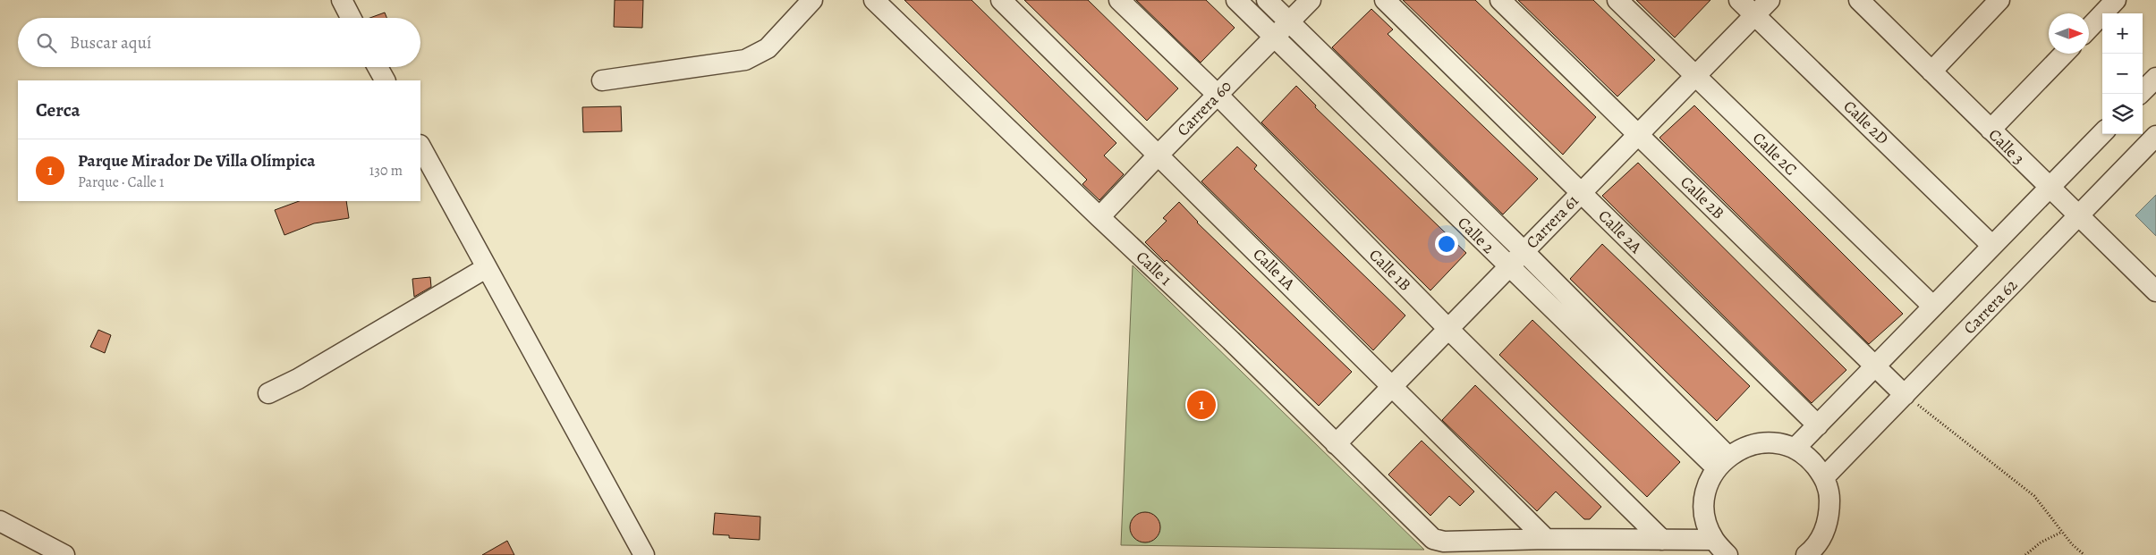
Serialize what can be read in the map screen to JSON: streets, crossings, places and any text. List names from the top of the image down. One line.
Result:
{"streets":{"street":["Carrera 60","Calle 2D","Calle 3","Calle 2C","Calle 2B","Carrera 61","Calle 2A","Calle 2","Calle 1","Calle 1A","Calle 1B","Carrera 62"]},"crossings":[["Carrera 60","Calle 2"],["Carrera 60","Calle 1"],["Carrera 60","Calle 1A"],["Carrera 60","Calle 1B"],["Calle 2D","Carrera 61"],["Calle 3","Carrera 62"],["Calle 2C","Carrera 61"],["Calle 2B","Carrera 61"],["Calle 2B","Carrera 62"],["Carrera 61","Calle 2A"],["Carrera 61","Calle 2"],["Carrera 61","Calle 1"],["Carrera 61","Calle 1A"],["Carrera 61","Calle 1B"],["Calle 1","Calle 1A"]],"north":"right","page":{"map_buttons":["+","−"],"search":"Buscar aquí","heading":"Cerca","list":[{"mark":"1","name":"Parque Mirador De Villa Olímpica","note":"Parque · Calle 1","value":"130 m"}],"pins":"1"}}
